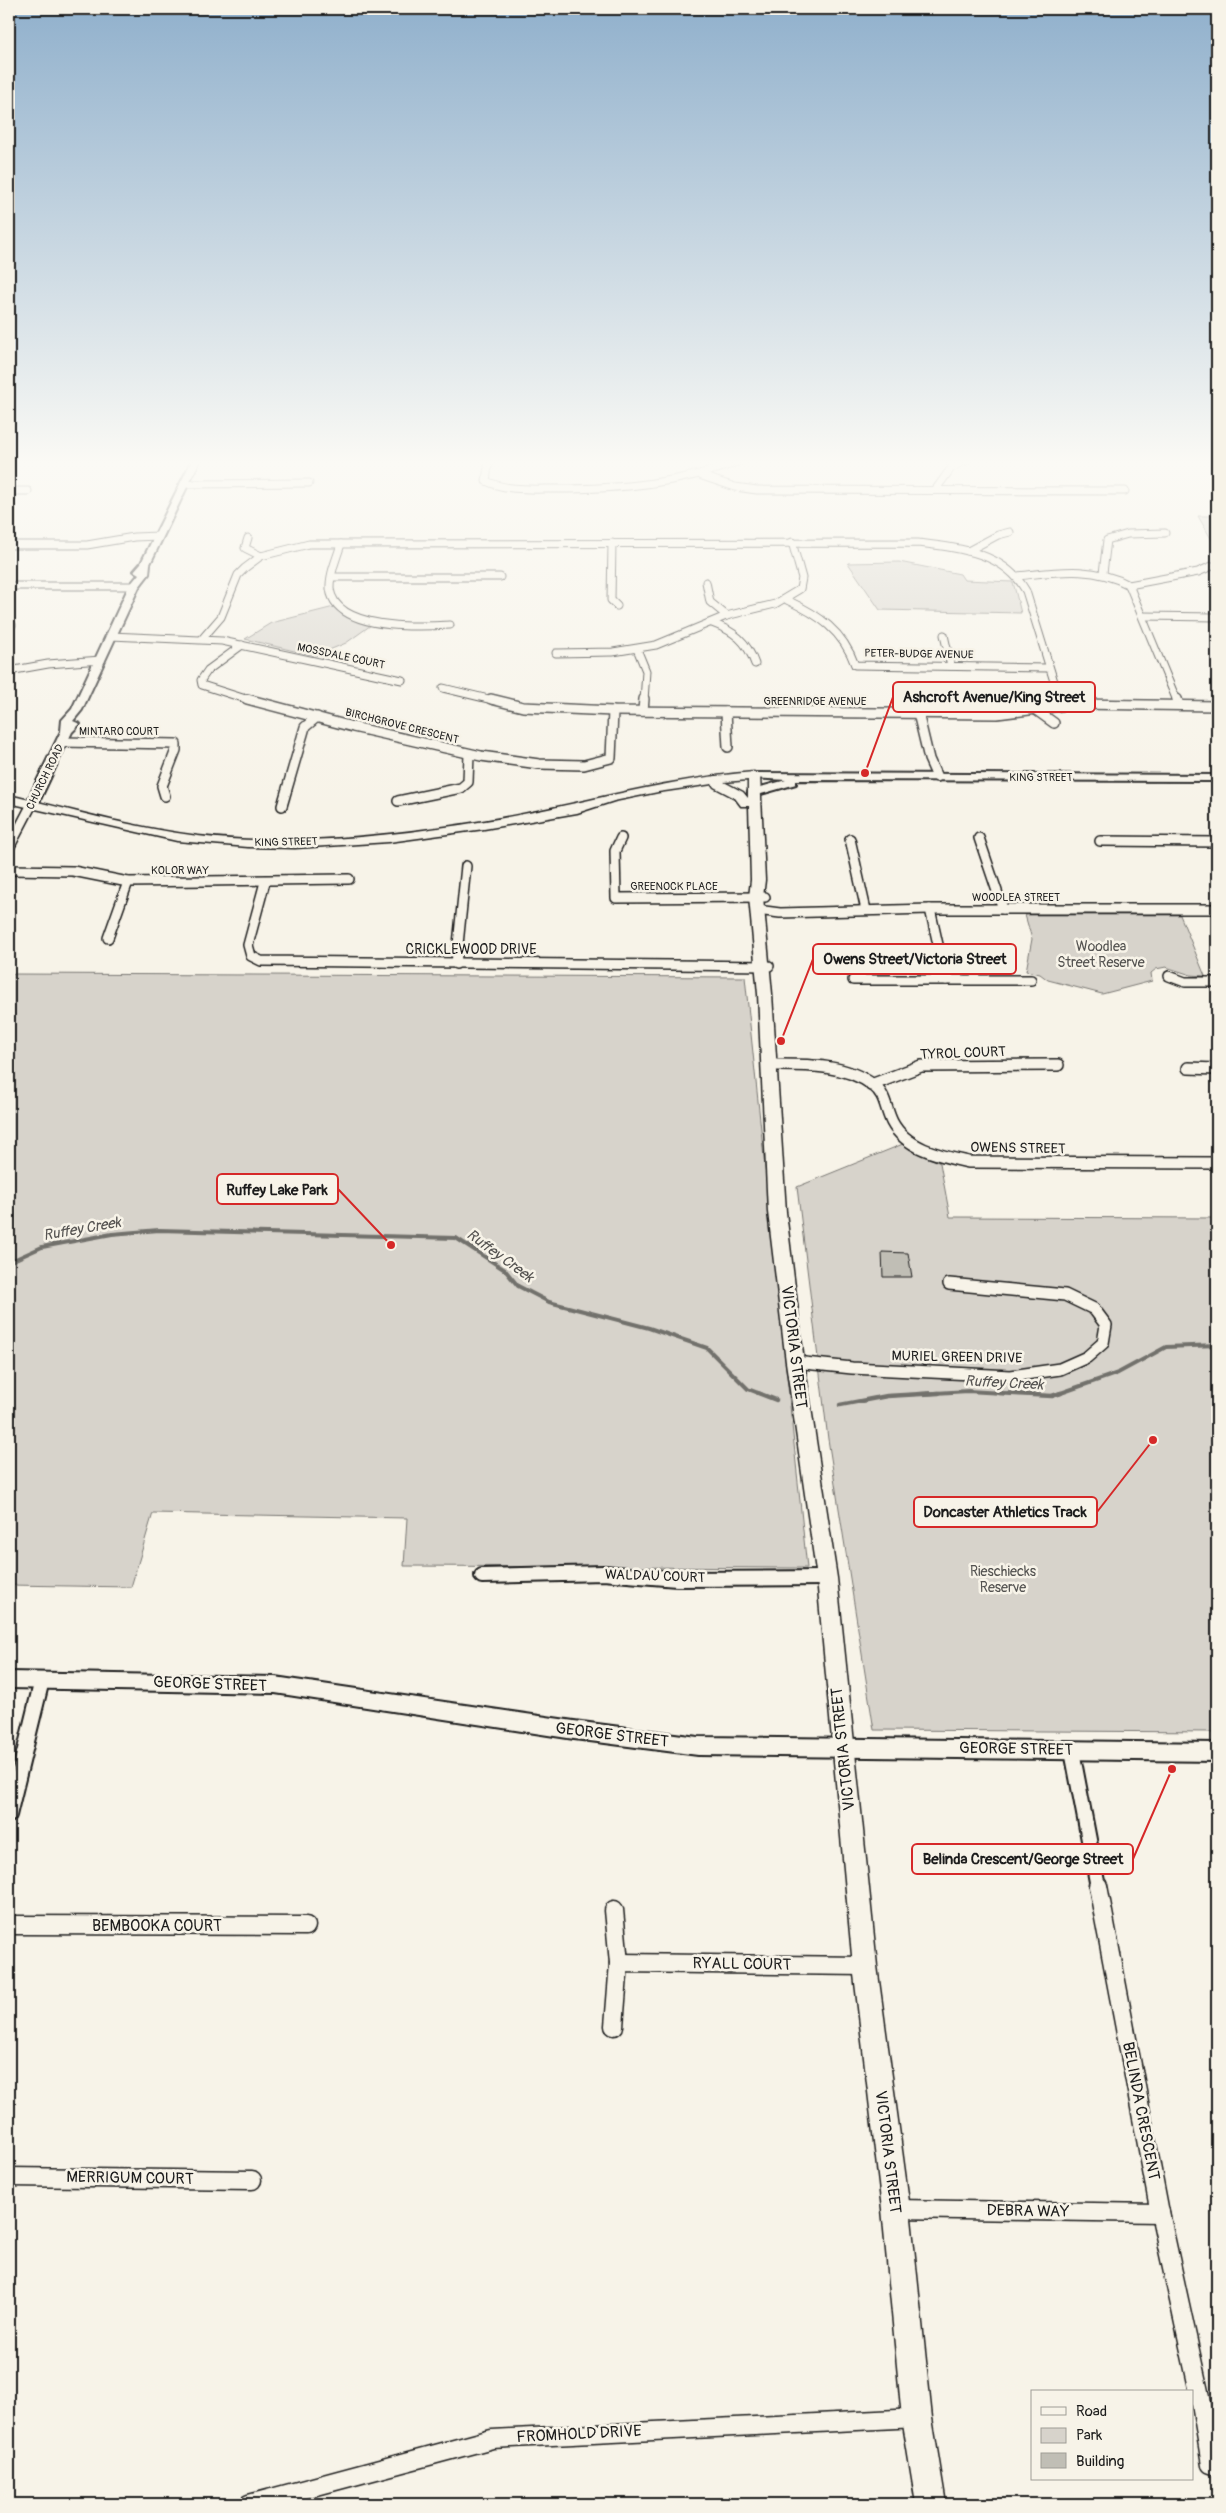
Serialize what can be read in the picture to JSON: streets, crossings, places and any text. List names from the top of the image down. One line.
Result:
{"streets":{"main road":["CHURCH ROAD","KING STREET","VICTORIA STREET","GEORGE STREET"],"street":["PETER-BUDGE AVENUE","MOSSDALE COURT","GREENRIDGE AVENUE","BIRCHGROVE CRESCENT","MINTARO COURT","KOLOR WAY","GREENOCK PLACE","WOODLEA STREET","CRICKLEWOOD DRIVE","TYROL COURT","OWENS STREET","MURIEL GREEN DRIVE","WALDAU COURT","BEMBOOKA COURT","RYALL COURT","BELINDA CRESCENT","MERRIGUM COURT","DEBRA WAY","FROMHOLD DRIVE"]},"crossings":[["MOSSDALE COURT","BIRCHGROVE CRESCENT"],["MOSSDALE COURT","CHURCH ROAD"],["GREENRIDGE AVENUE","BIRCHGROVE CRESCENT"],["MINTARO COURT","CHURCH ROAD"],["CHURCH ROAD","KING STREET"],["KING STREET","VICTORIA STREET"],["KOLOR WAY","CRICKLEWOOD DRIVE"],["GREENOCK PLACE","WOODLEA STREET"],["GREENOCK PLACE","VICTORIA STREET"],["WOODLEA STREET","VICTORIA STREET"],["CRICKLEWOOD DRIVE","VICTORIA STREET"],["TYROL COURT","OWENS STREET"],["OWENS STREET","VICTORIA STREET"],["VICTORIA STREET","MURIEL GREEN DRIVE"],["VICTORIA STREET","WALDAU COURT"],["VICTORIA STREET","GEORGE STREET"],["VICTORIA STREET","RYALL COURT"],["VICTORIA STREET","DEBRA WAY"],["VICTORIA STREET","FROMHOLD DRIVE"],["GEORGE STREET","BELINDA CRESCENT"],["BELINDA CRESCENT","DEBRA WAY"]],"water":["Ruffey Creek"],"parks":["Woodlea Street Reserve","Rieschiecks Reserve"],"places":["Ashcroft Avenue/King Street","Owens Street/Victoria Street","Ruffey Lake Park","Doncaster Athletics Track","Belinda Crescent/George Street"],"legend":["Road","Park","Building"]}
